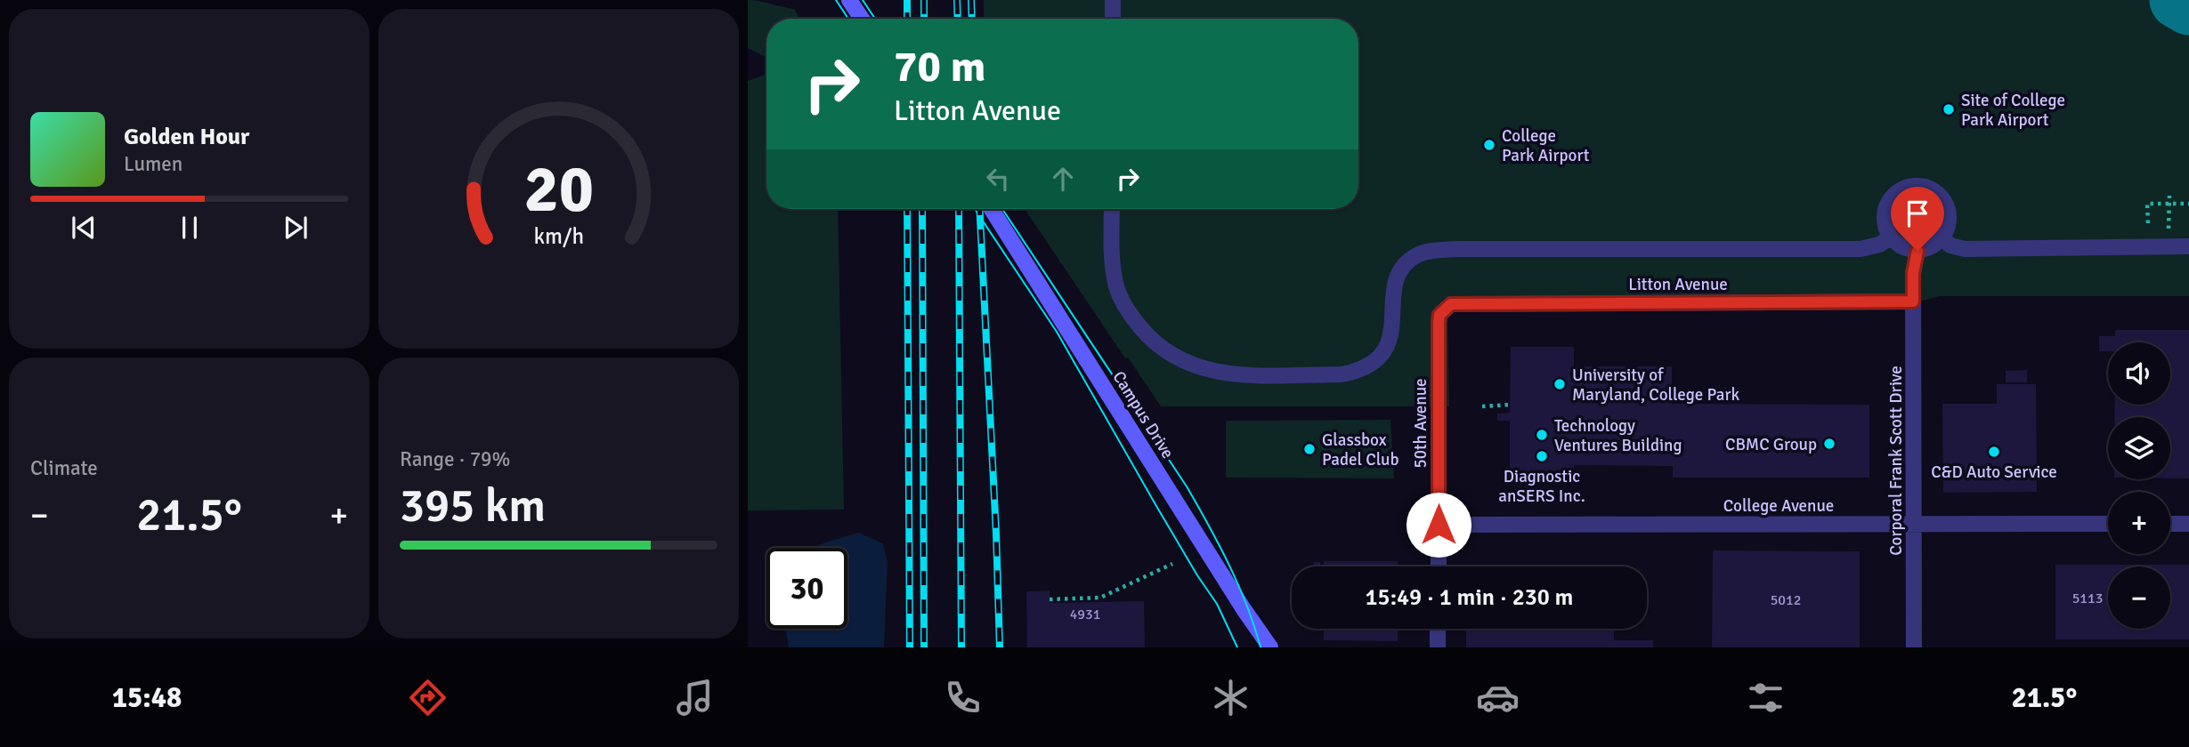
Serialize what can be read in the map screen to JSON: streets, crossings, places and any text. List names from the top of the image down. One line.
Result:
{"streets":{"main road":["Campus Drive"],"street":["Litton Avenue","50th Avenue","Corporal Frank Scott Drive","College Avenue"]},"crossings":[["Litton Avenue","50th Avenue"],["Litton Avenue","Corporal Frank Scott Drive"],["50th Avenue","College Avenue"],["Corporal Frank Scott Drive","College Avenue"]],"places":["Site of College Park Airport","College Park Airport","University of Maryland, College Park","Technology Ventures Building","CBMC Group","Glassbox Padel Club","C&D Auto Service","Diagnostic anSERS Inc."],"house_numbers":["5113","5012","4931"],"page":{"turn":["70 m","Litton Avenue"],"song":["Golden Hour","Lumen"],"map_buttons":["+","−"],"tile":["Climate",["Range · 79%","395 km"]],"heat":["−","21.5°","+"],"limit":"30","trip":"15:49 · 1 min · 230 m","tabs":["15:48","21.5°"],"gauge":["20","km/h"]}}
